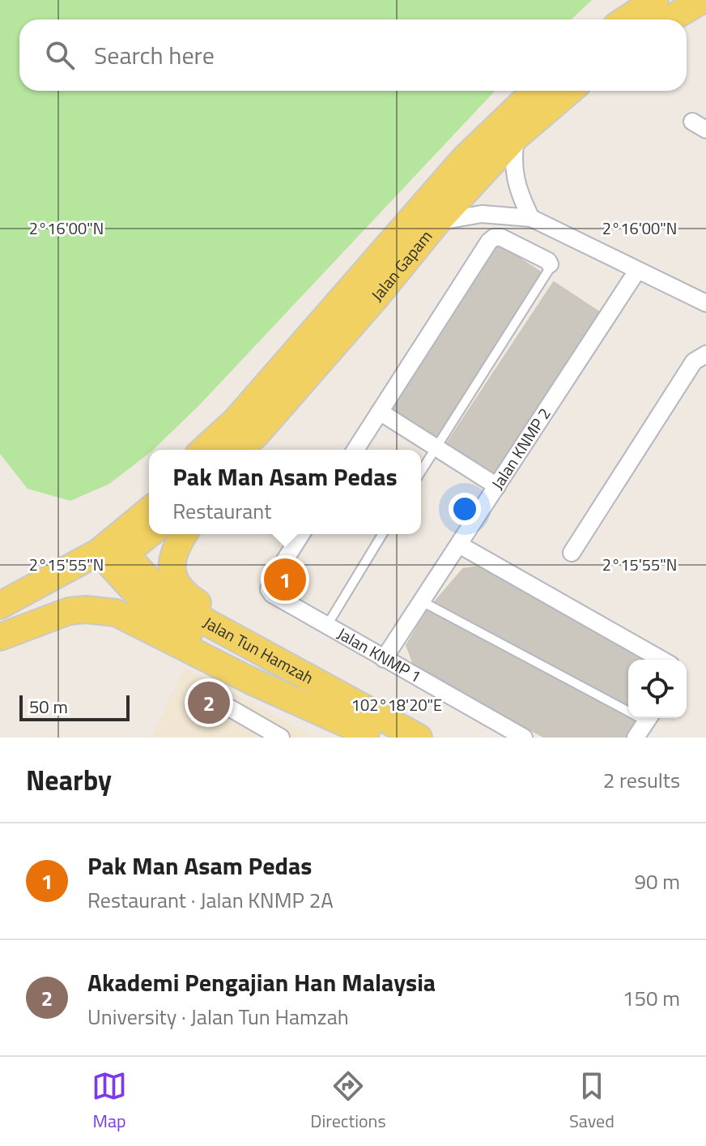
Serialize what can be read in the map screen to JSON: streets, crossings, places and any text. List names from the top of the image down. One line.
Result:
{"streets":{"main road":["Jalan Gapam","Jalan Tun Hamzah"],"street":["Jalan KNMP 2","Jalan KNMP 1"]},"crossings":[["Jalan KNMP 2","Jalan KNMP 1"]],"scale_bar":"50 m","page":{"search":"Search here","popup":["Pak Man Asam Pedas","Restaurant"],"pins":["1","2"],"scale":"50 m","heading":["Nearby","2 results"],"list":[{"mark":"1","name":"Pak Man Asam Pedas","note":"Restaurant · Jalan KNMP 2A","value":"90 m"},{"mark":"2","name":"Akademi Pengajian Han Malaysia","note":"University · Jalan Tun Hamzah","value":"150 m"}],"nav":["Map","Directions","Saved"]},"coordinates":["2°16'00\"N","2°15'55\"N","102°18'20\"E"]}
